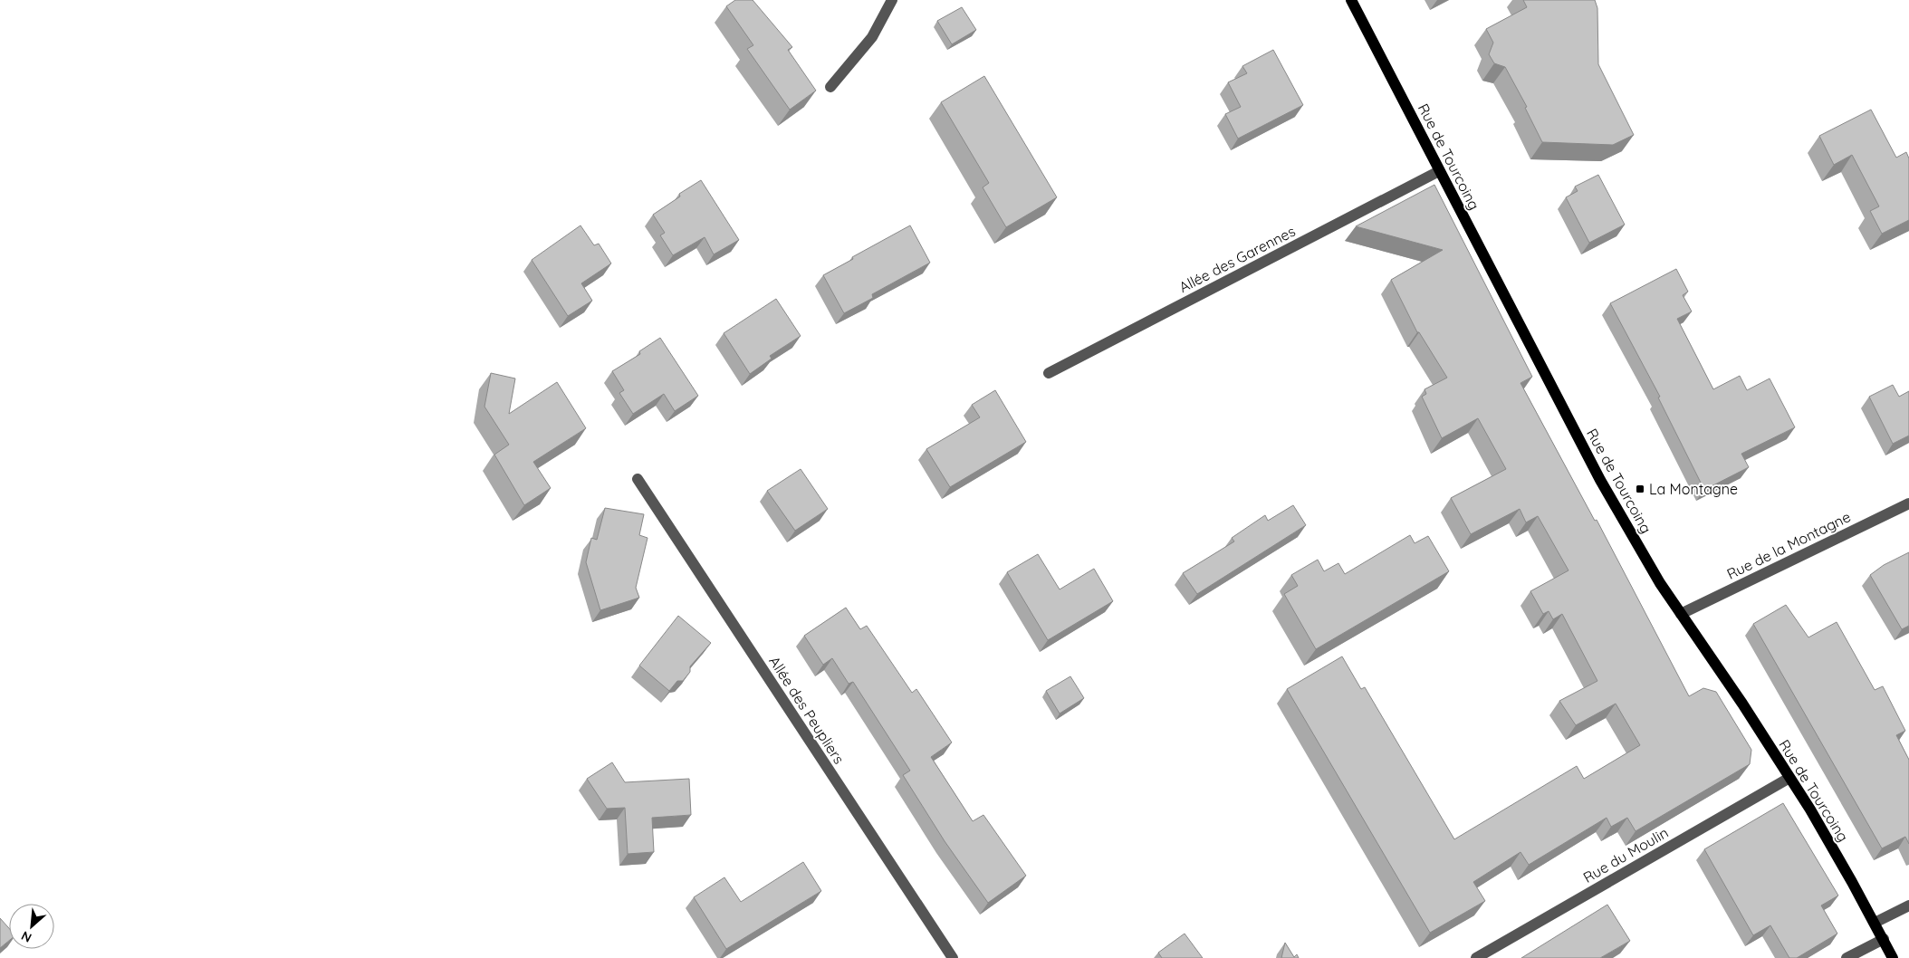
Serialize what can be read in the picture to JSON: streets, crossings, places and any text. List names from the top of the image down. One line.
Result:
{"streets":{"main road":["Rue de Tourcoing"],"street":["Allée des Garennes","Rue de la Montagne","Allée des Peupliers","Rue du Moulin"]},"crossings":[["Rue de Tourcoing","Allée des Garennes"],["Rue de Tourcoing","Rue de la Montagne"],["Rue de Tourcoing","Rue du Moulin"]],"places":{"transit":["La Montagne"]},"north":"bottom left"}
